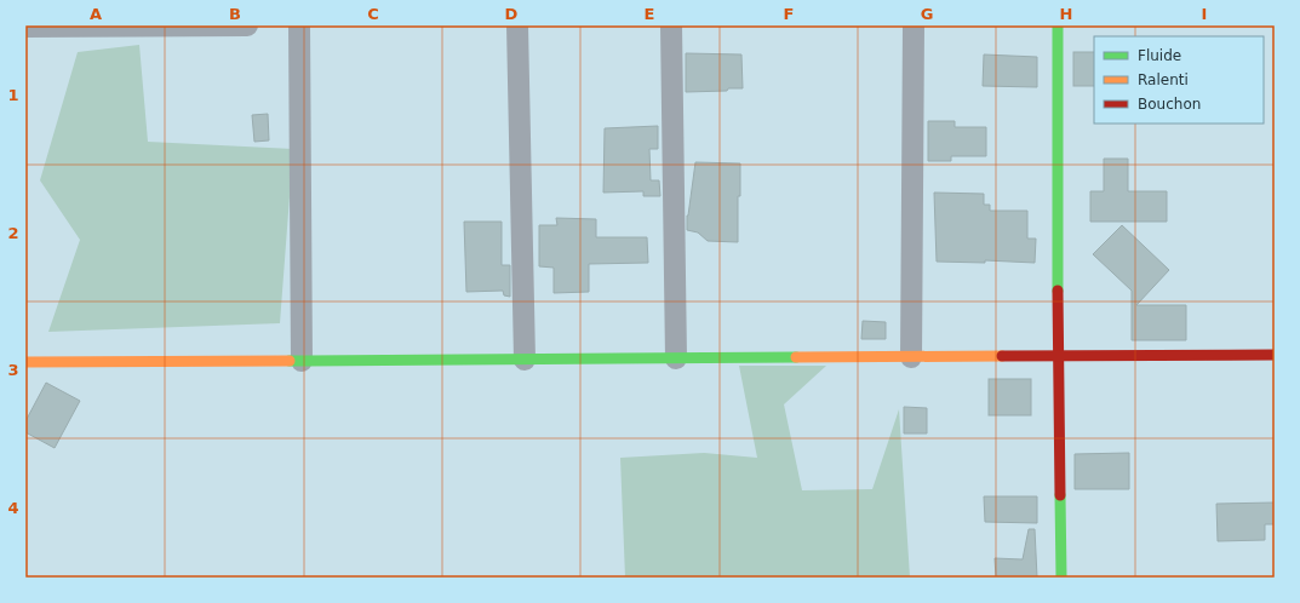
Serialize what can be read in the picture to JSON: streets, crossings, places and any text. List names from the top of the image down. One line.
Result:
{"legend":["Fluide","Ralenti","Bouchon"],"grid":{"columns":["A","B","C","D","E","F","G","H","I"],"rows":["1","2","3","4"]}}
